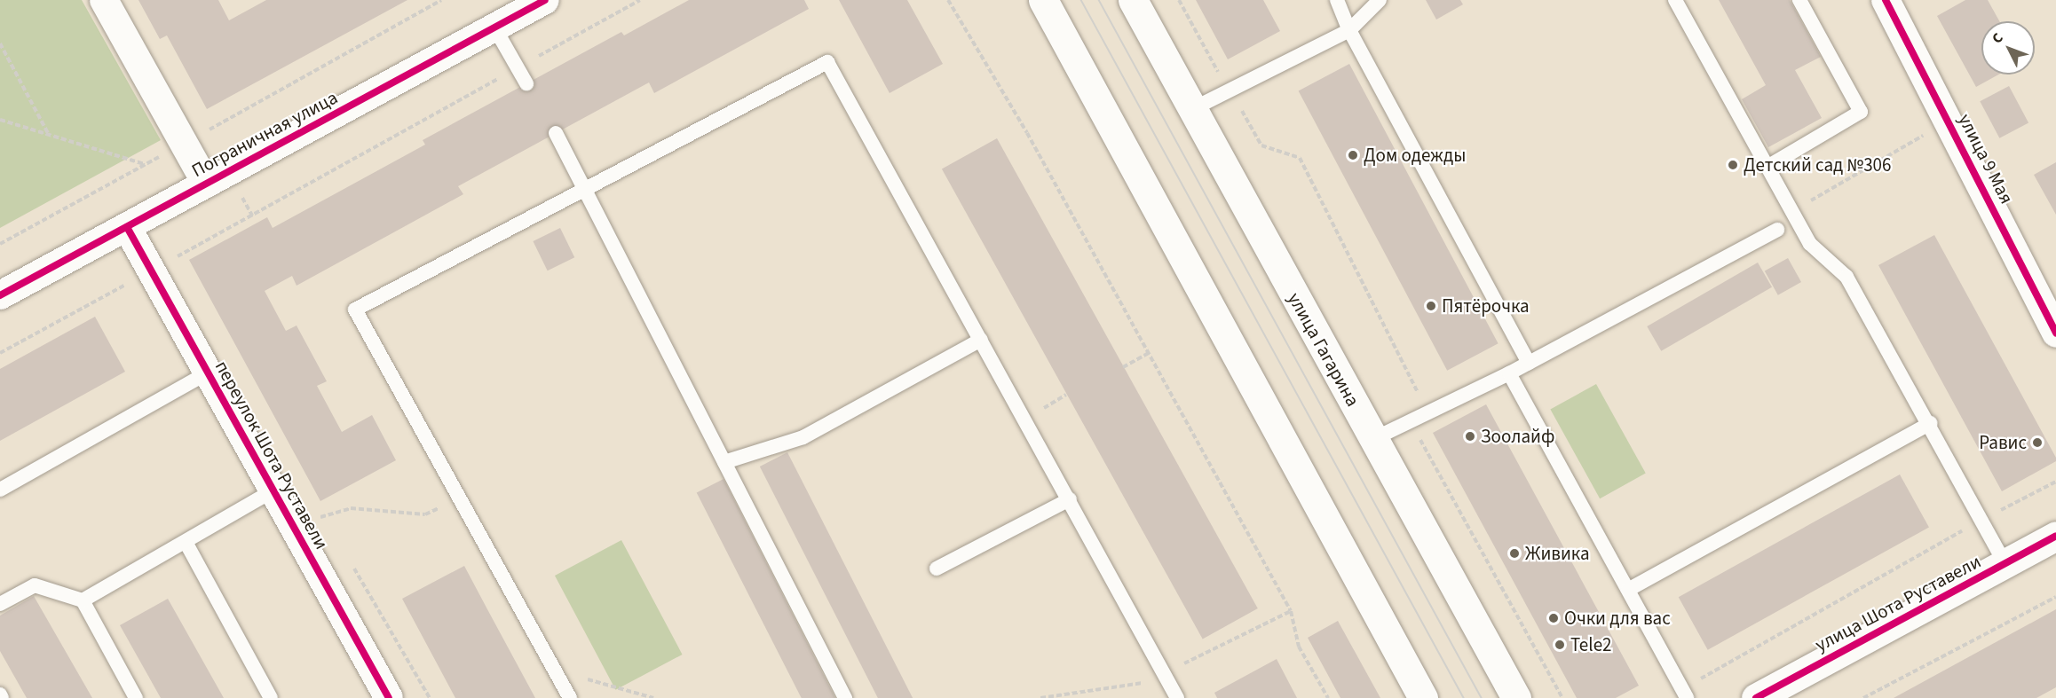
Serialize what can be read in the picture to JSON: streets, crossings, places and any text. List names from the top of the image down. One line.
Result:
{"streets":{"main road":["улица Гагарина","улица Шота Руставели"],"street":["Пограничная улица","улица 9 Мая","переулок Шота Руставели"]},"crossings":[["Пограничная улица","переулок Шота Руставели"]],"places":["Дом одежды","Детский сад №306","Пятёрочка","Зоолайф","Равис","Живика","Очки для вас","Tele2"],"north":"top left"}
